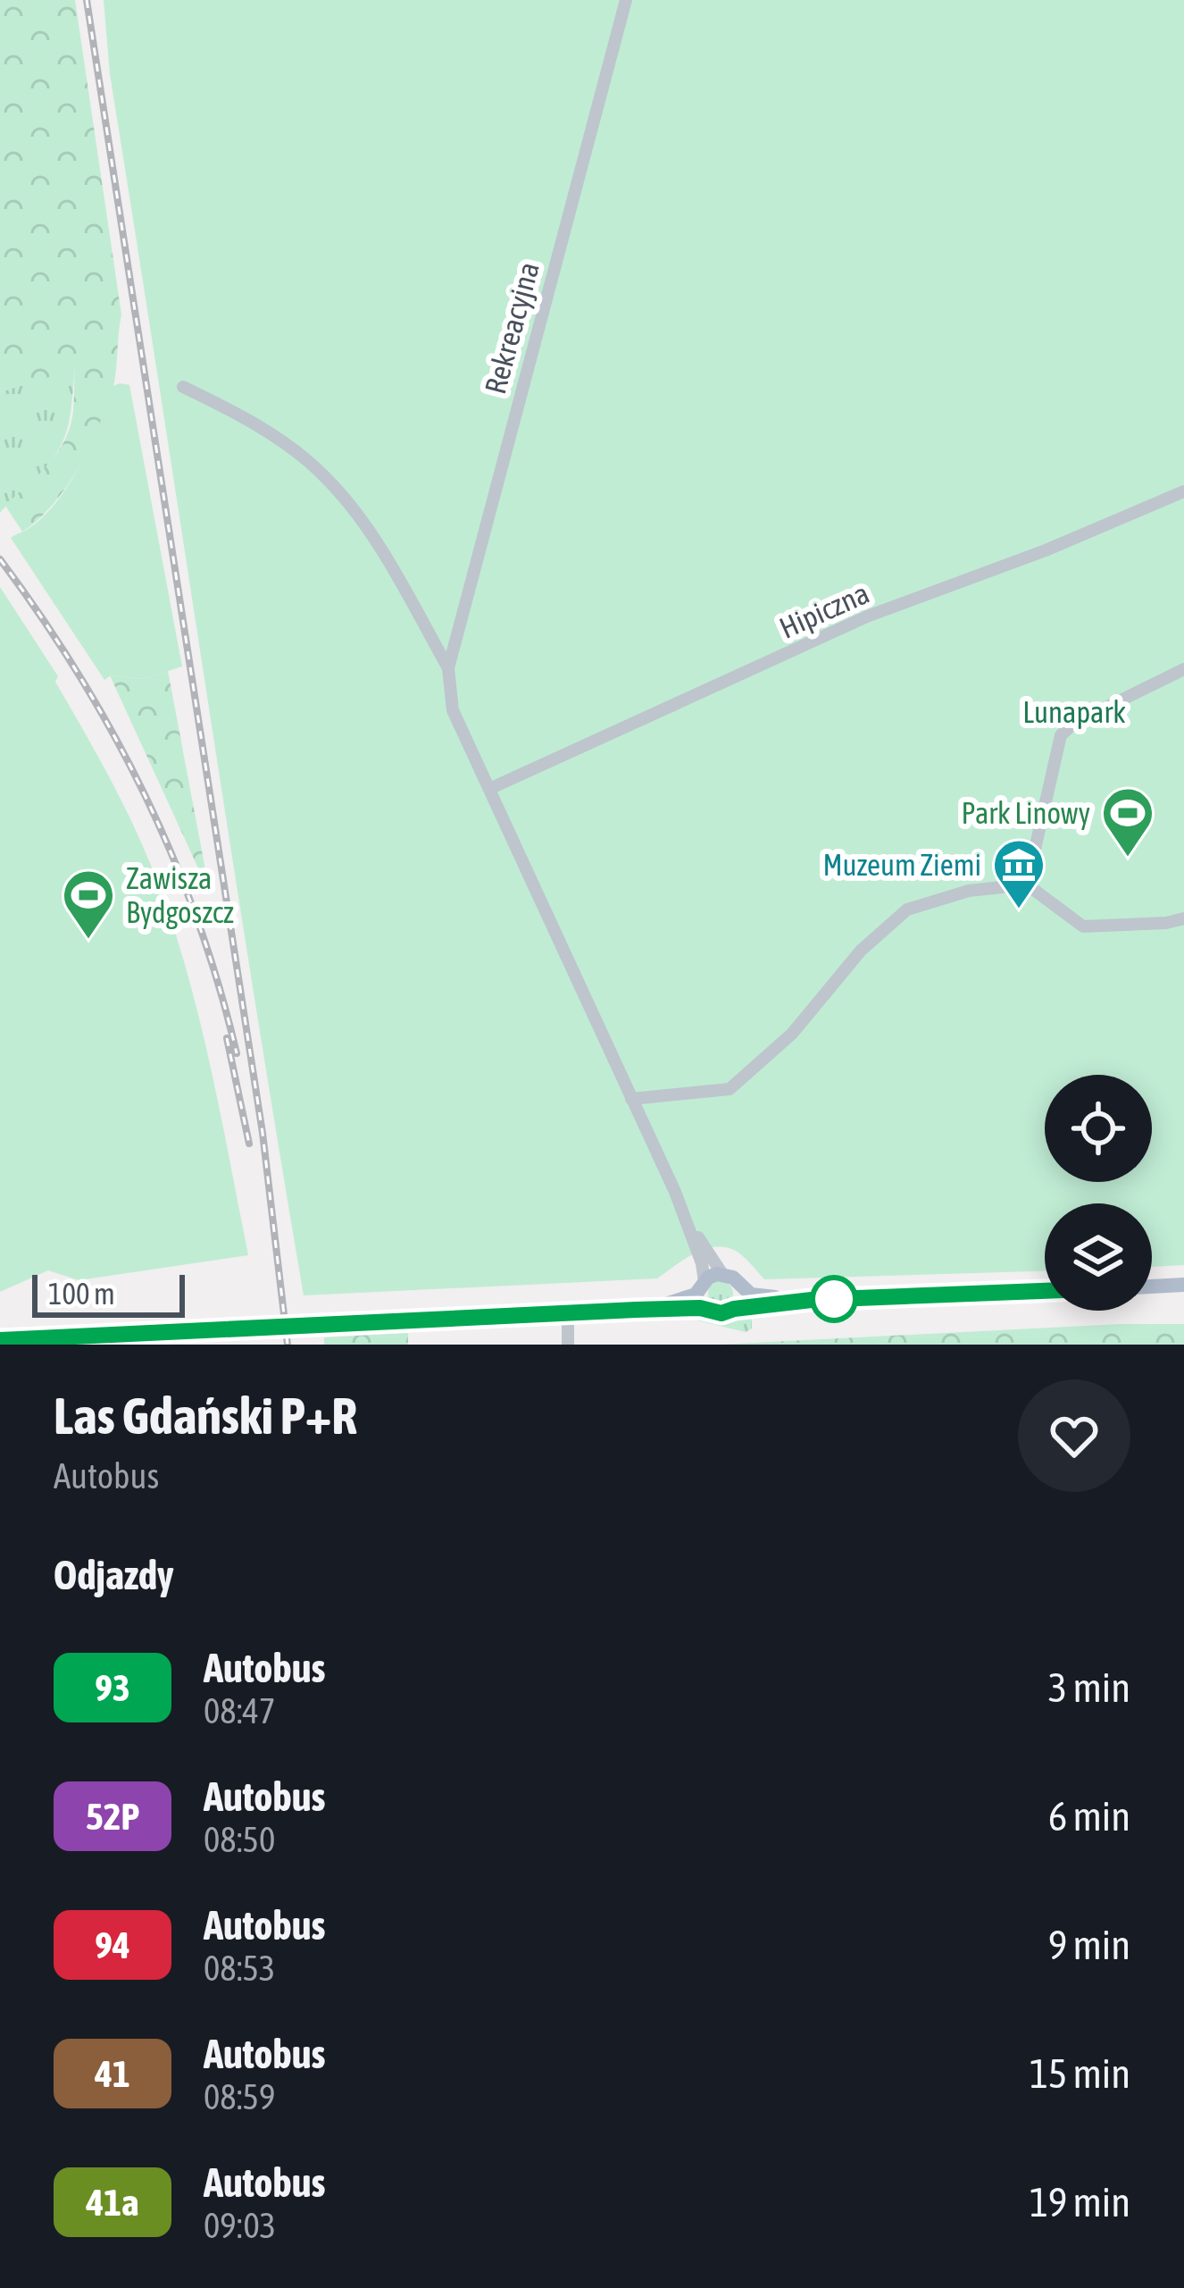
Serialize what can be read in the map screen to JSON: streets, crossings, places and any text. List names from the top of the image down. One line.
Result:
{"streets":{"street":["Rekreacyjna","Hipiczna"]},"crossings":[["Rekreacyjna","Hipiczna"]],"parks":["Lunapark"],"places":{"sports":["Park Linowy","Zawisza Bydgoszcz"],"museum":["Muzeum Ziemi"]},"lines":["bus line 93"],"scale_bar":"100 m","page":{"scale":"100 m","heading":[["Las Gdański P+R","Autobus"],"Odjazdy"],"list":[{"mark":"93","name":"Autobus","note":"08:47","value":"3 min"},{"mark":"52P","name":"Autobus","note":"08:50","value":"6 min"},{"mark":"94","name":"Autobus","note":"08:53","value":"9 min"},{"mark":"41","name":"Autobus","note":"08:59","value":"15 min"},{"mark":"41a","name":"Autobus","note":"09:03","value":"19 min"}]}}
